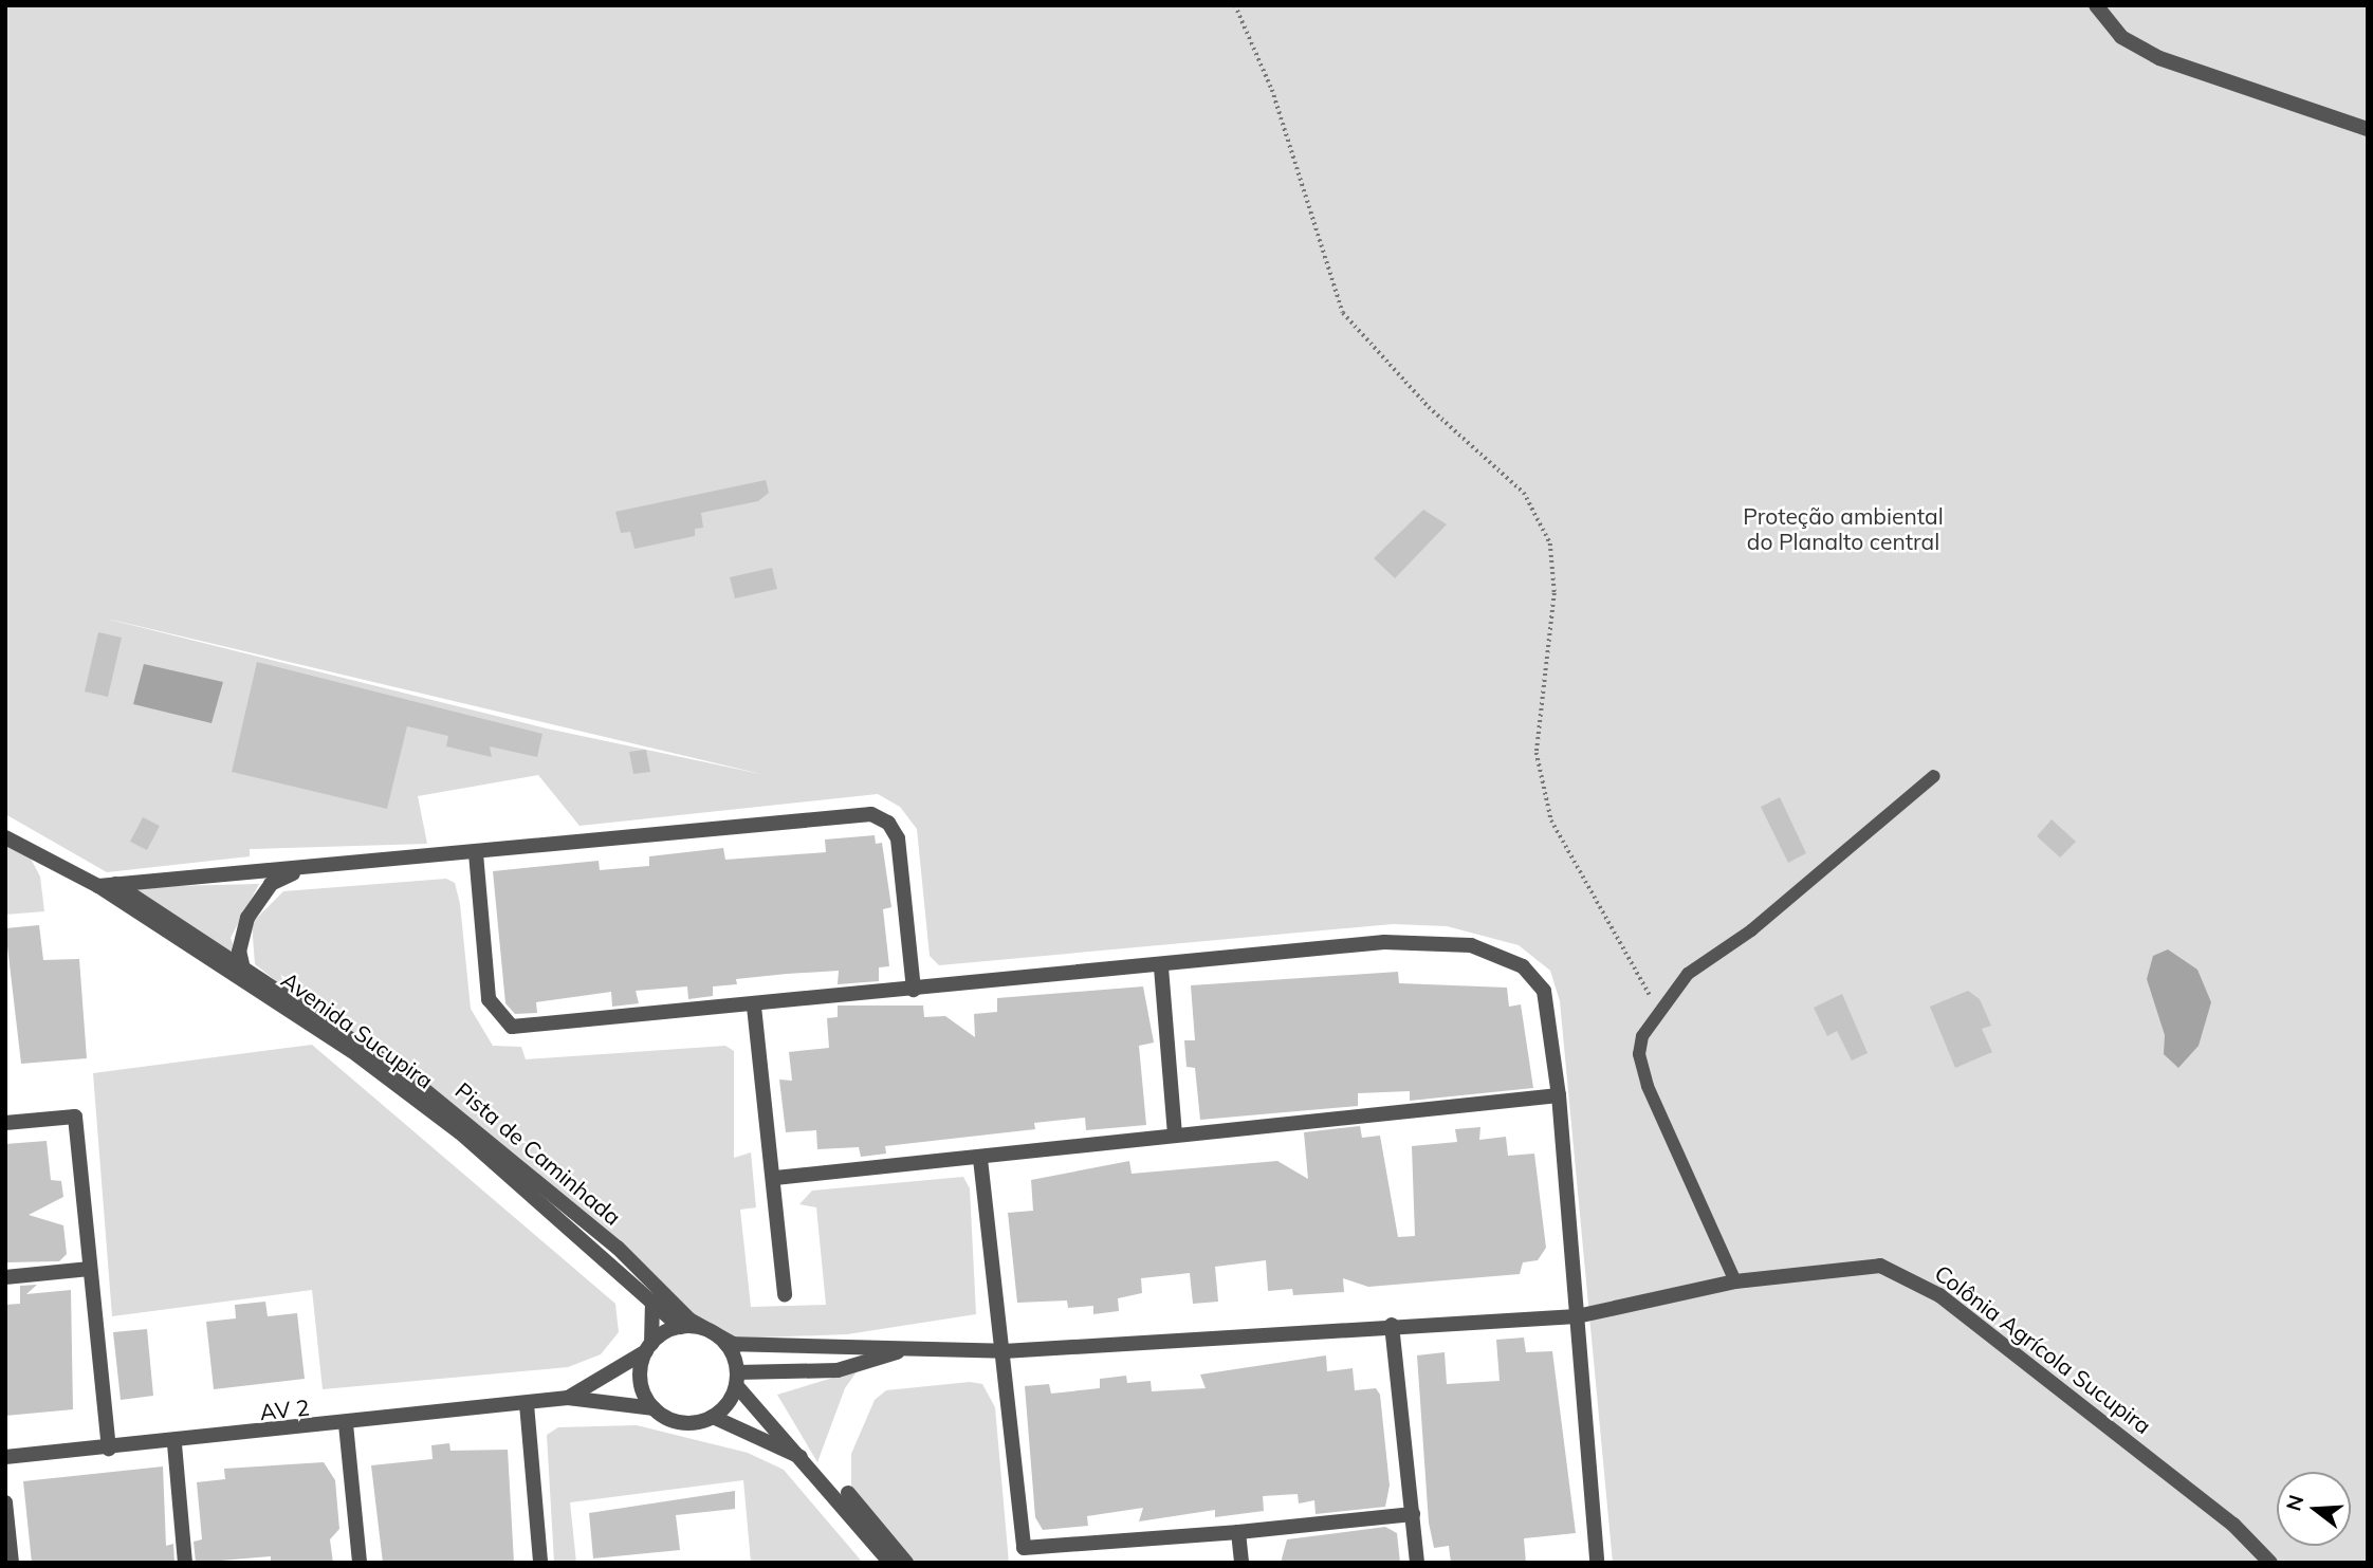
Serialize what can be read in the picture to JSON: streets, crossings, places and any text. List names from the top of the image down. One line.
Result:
{"streets":{"street":["Avenida Sucupira","Pista de Caminhada","Colônia Agrícola Sucupira","AV 2"]},"crossings":[["Avenida Sucupira","Pista de Caminhada"],["Avenida Sucupira","Colônia Agrícola Sucupira"],["Avenida Sucupira","AV 2"],["Pista de Caminhada","Colônia Agrícola Sucupira"],["Pista de Caminhada","AV 2"],["Colônia Agrícola Sucupira","AV 2"]],"parks":["Proteção ambiental do Planalto central"],"north":"left"}
